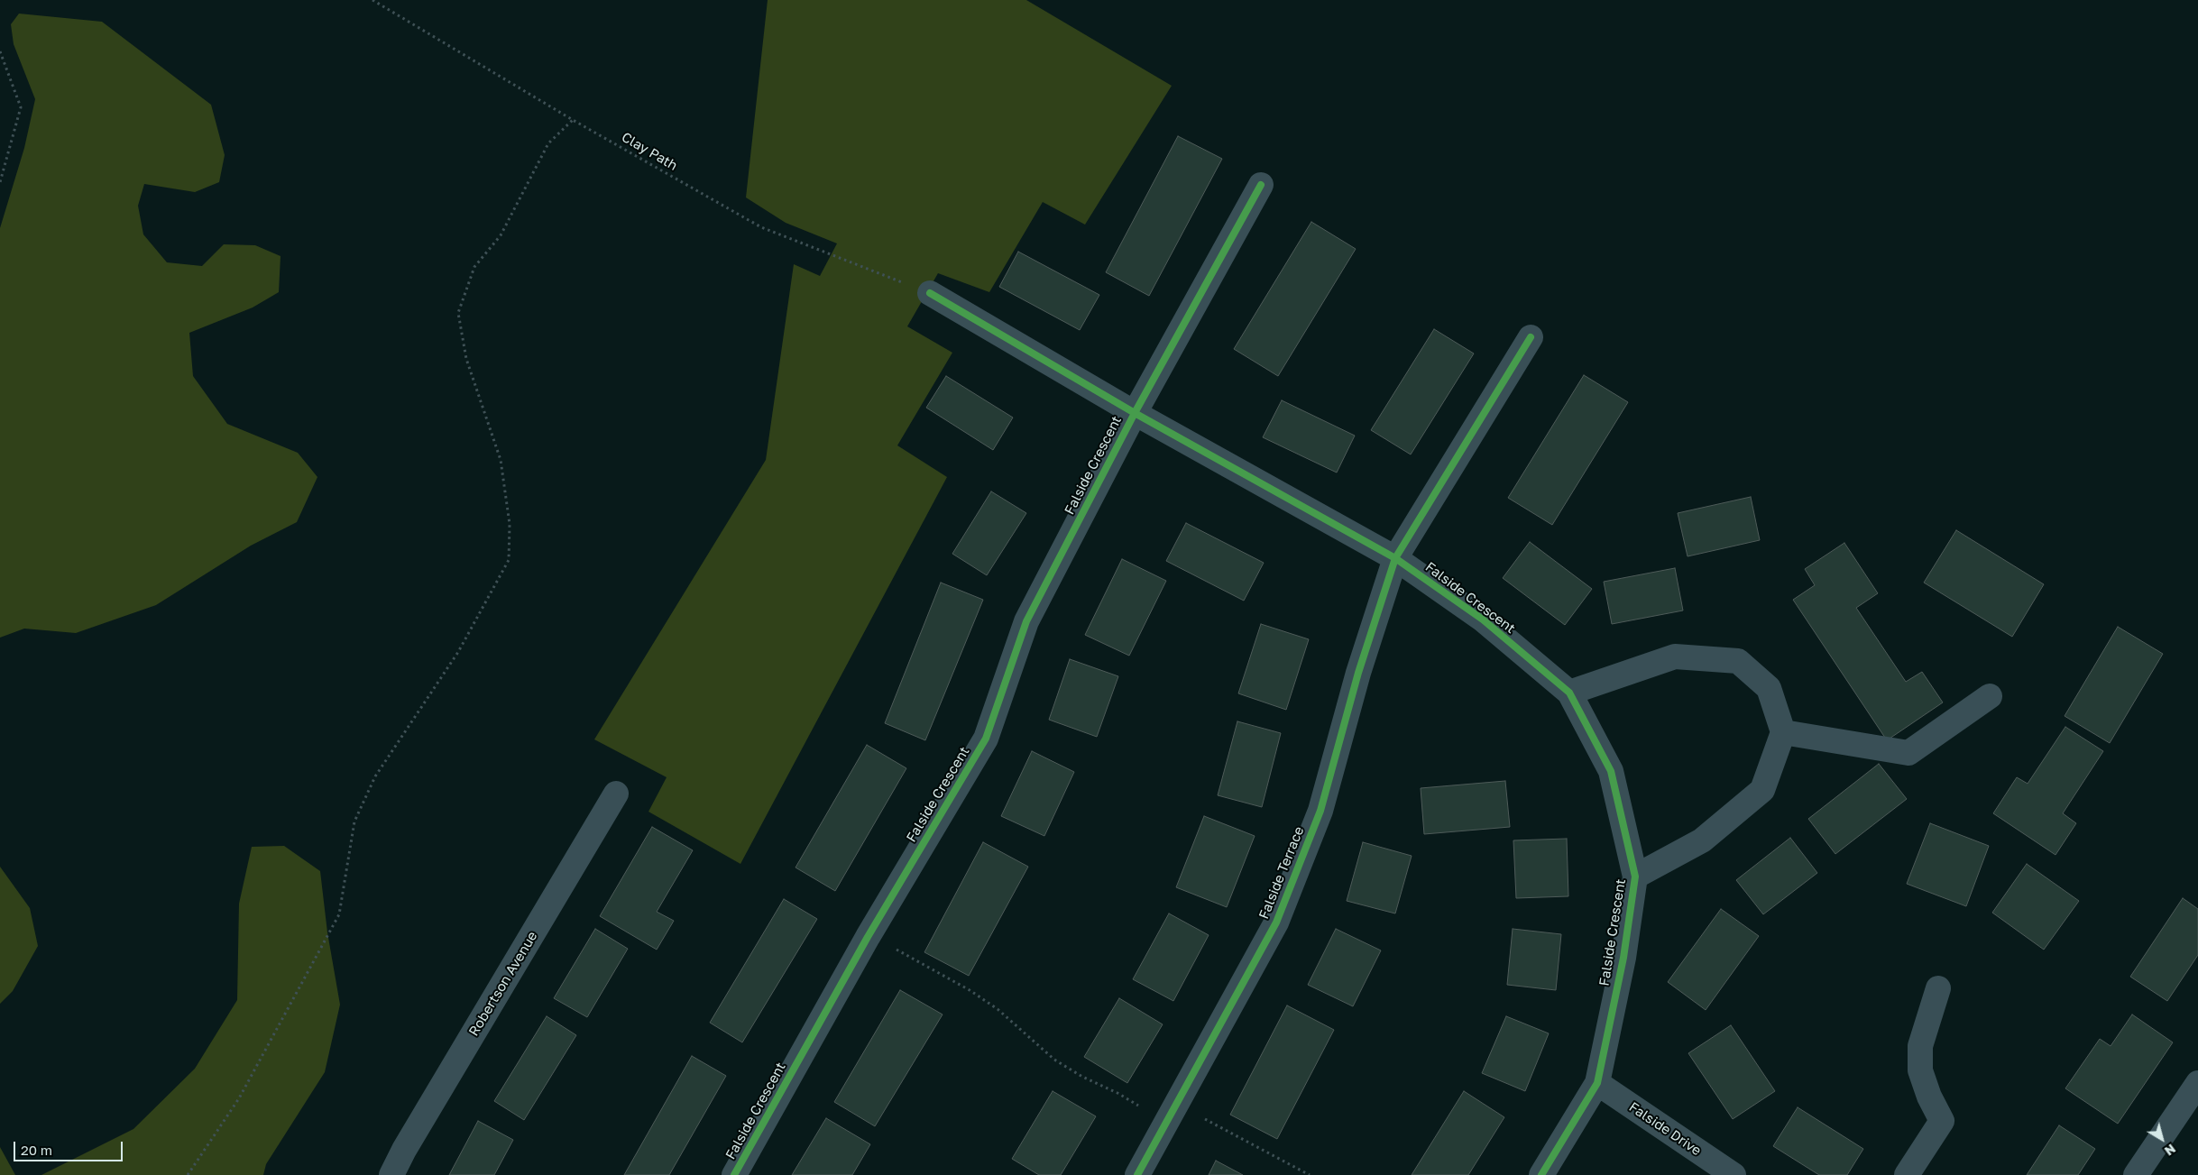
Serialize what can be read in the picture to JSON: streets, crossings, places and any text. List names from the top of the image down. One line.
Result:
{"streets":{"street":["Falside Crescent","Falside Terrace","Robertson Avenue","Falside Drive"],"path":["Clay Path"]},"crossings":[["Clay Path","Falside Crescent"],["Falside Crescent","Falside Terrace"],["Falside Crescent","Falside Drive"]],"scale_bar":"20 m","north":"bottom right"}
